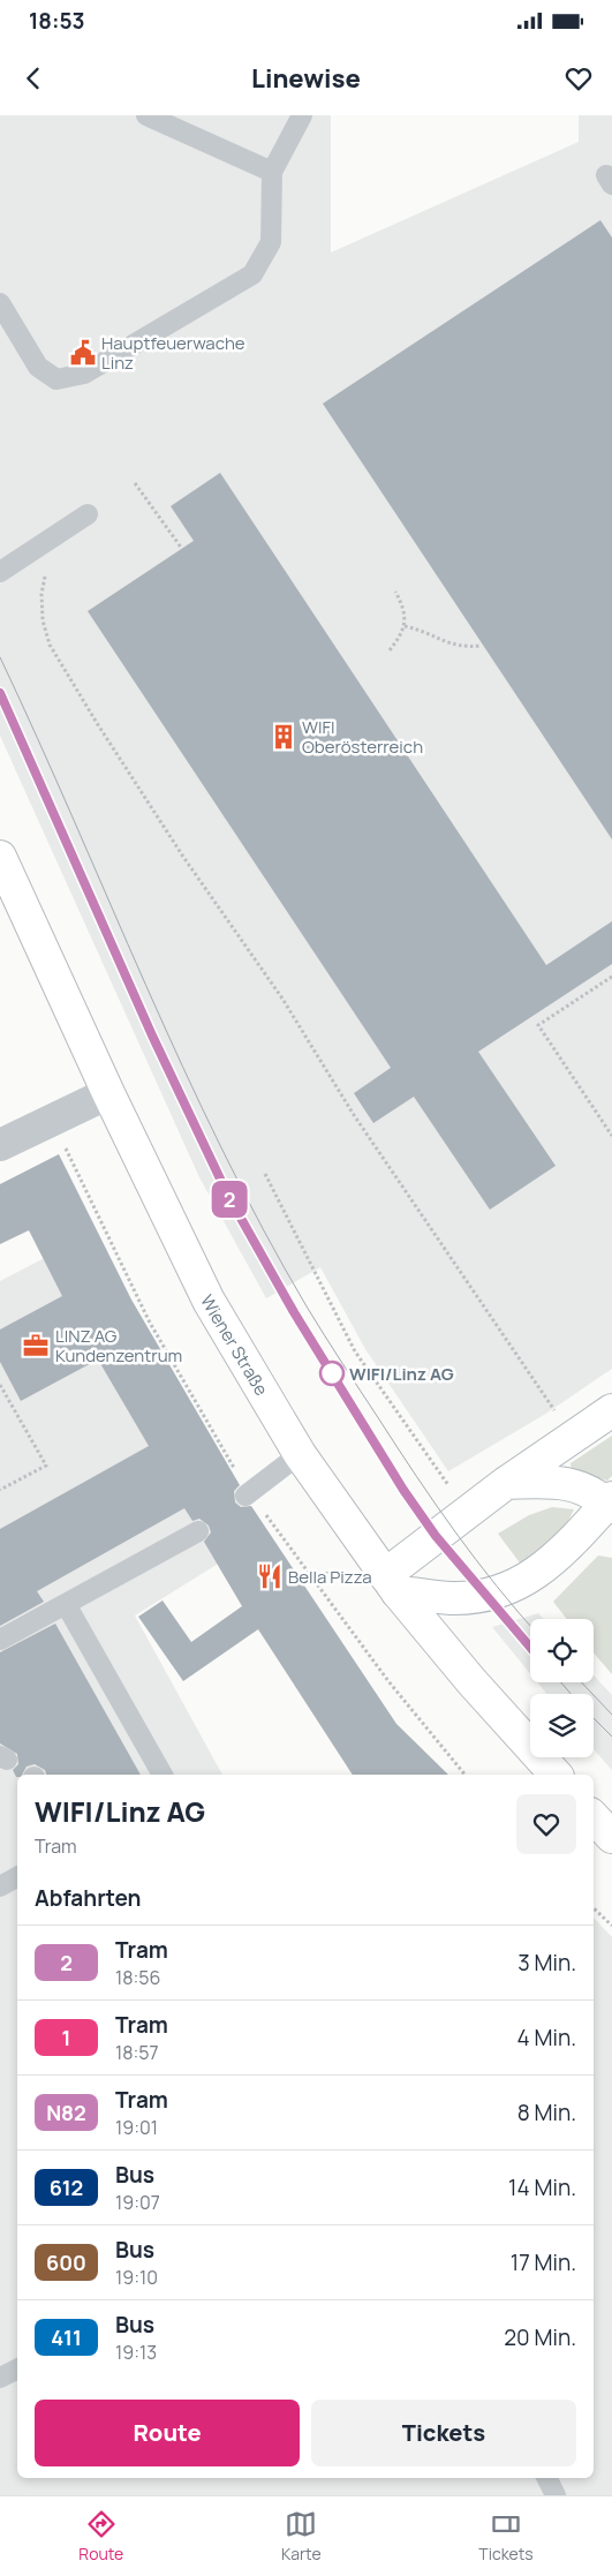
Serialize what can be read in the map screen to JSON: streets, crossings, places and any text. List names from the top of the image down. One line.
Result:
{"streets":{"main road":["Wiener Straße"]},"places":{"public building":["Hauptfeuerwache Linz"],"building":["WIFI Oberösterreich"],"office":["LINZ AG Kundenzentrum"],"other":["WIFI/Linz AG"],"restaurant":["Bella Pizza"]},"lines":["tram line 2"],"page":{"status":"18:53","header":"Linewise","on_map":"2","heading":[["WIFI/Linz AG","Tram"],"Abfahrten"],"list":[{"mark":"2","name":"Tram","note":"18:56","value":"3 Min."},{"mark":"1","name":"Tram","note":"18:57","value":"4 Min."},{"mark":"N82","name":"Tram","note":"19:01","value":"8 Min."},{"mark":"612","name":"Bus","note":"19:07","value":"14 Min."},{"mark":"600","name":"Bus","note":"19:10","value":"17 Min."},{"mark":"411","name":"Bus","note":"19:13","value":"20 Min."}],"buttons":["Route","Tickets"],"tabs":["Route","Karte","Tickets"]}}
